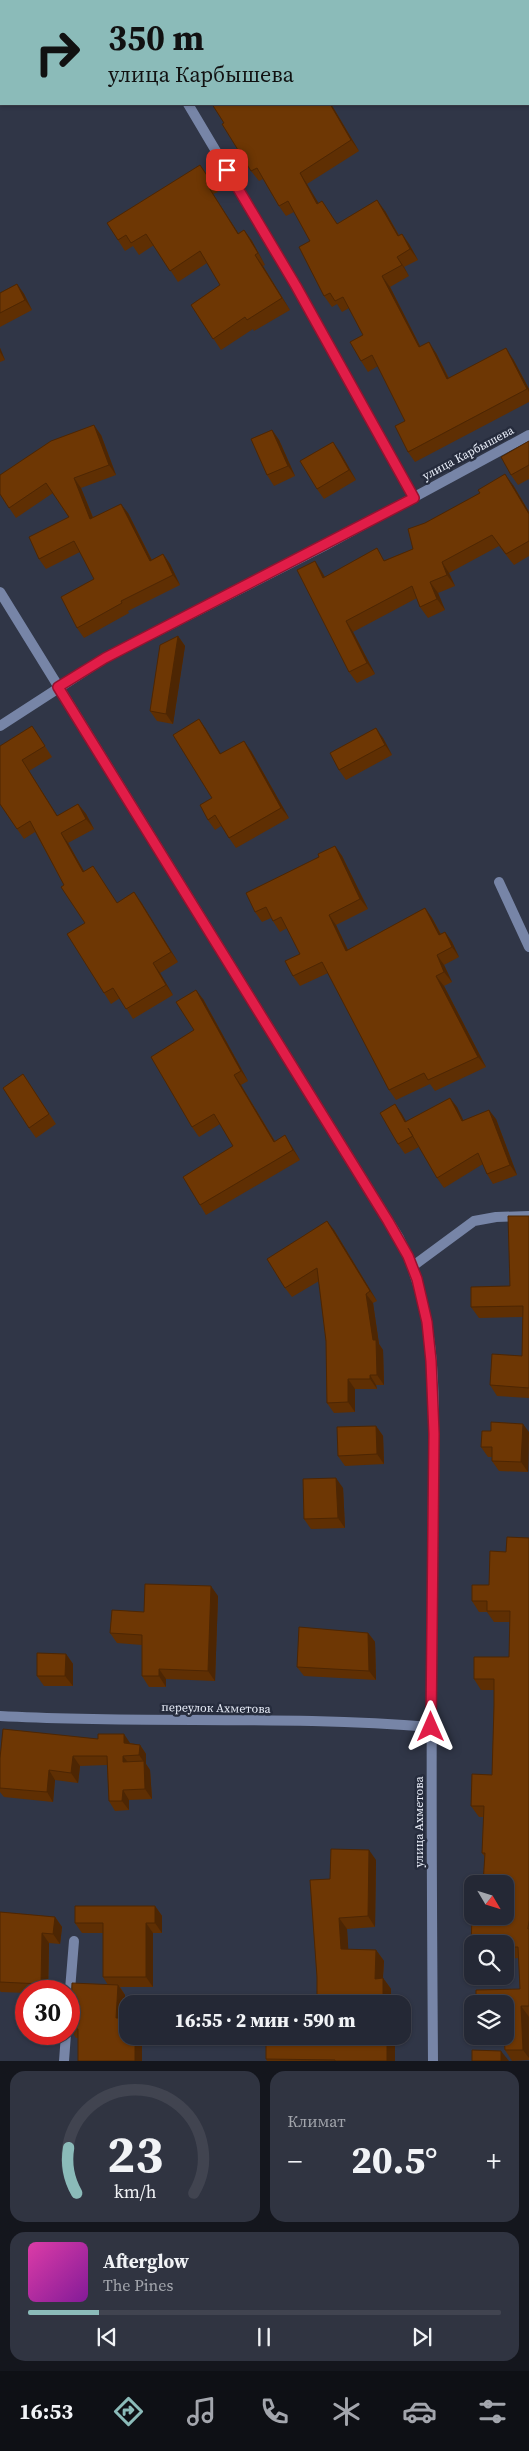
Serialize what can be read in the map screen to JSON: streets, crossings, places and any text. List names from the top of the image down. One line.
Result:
{"streets":{"street":["улица Карбышева","переулок Ахметова","улица Ахметова"]},"crossings":[["улица Карбышева","улица Ахметова"],["переулок Ахметова","улица Ахметова"]],"north":"bottom right","page":{"turn":["350 m","улица Карбышева"],"limit":"30","trip":"16:55 · 2 мин · 590 m","tile":"Климат","heat":["−","20.5°","+"],"song":["Afterglow","The Pines"],"tabs":"16:53","gauge":["23","km/h"]}}
